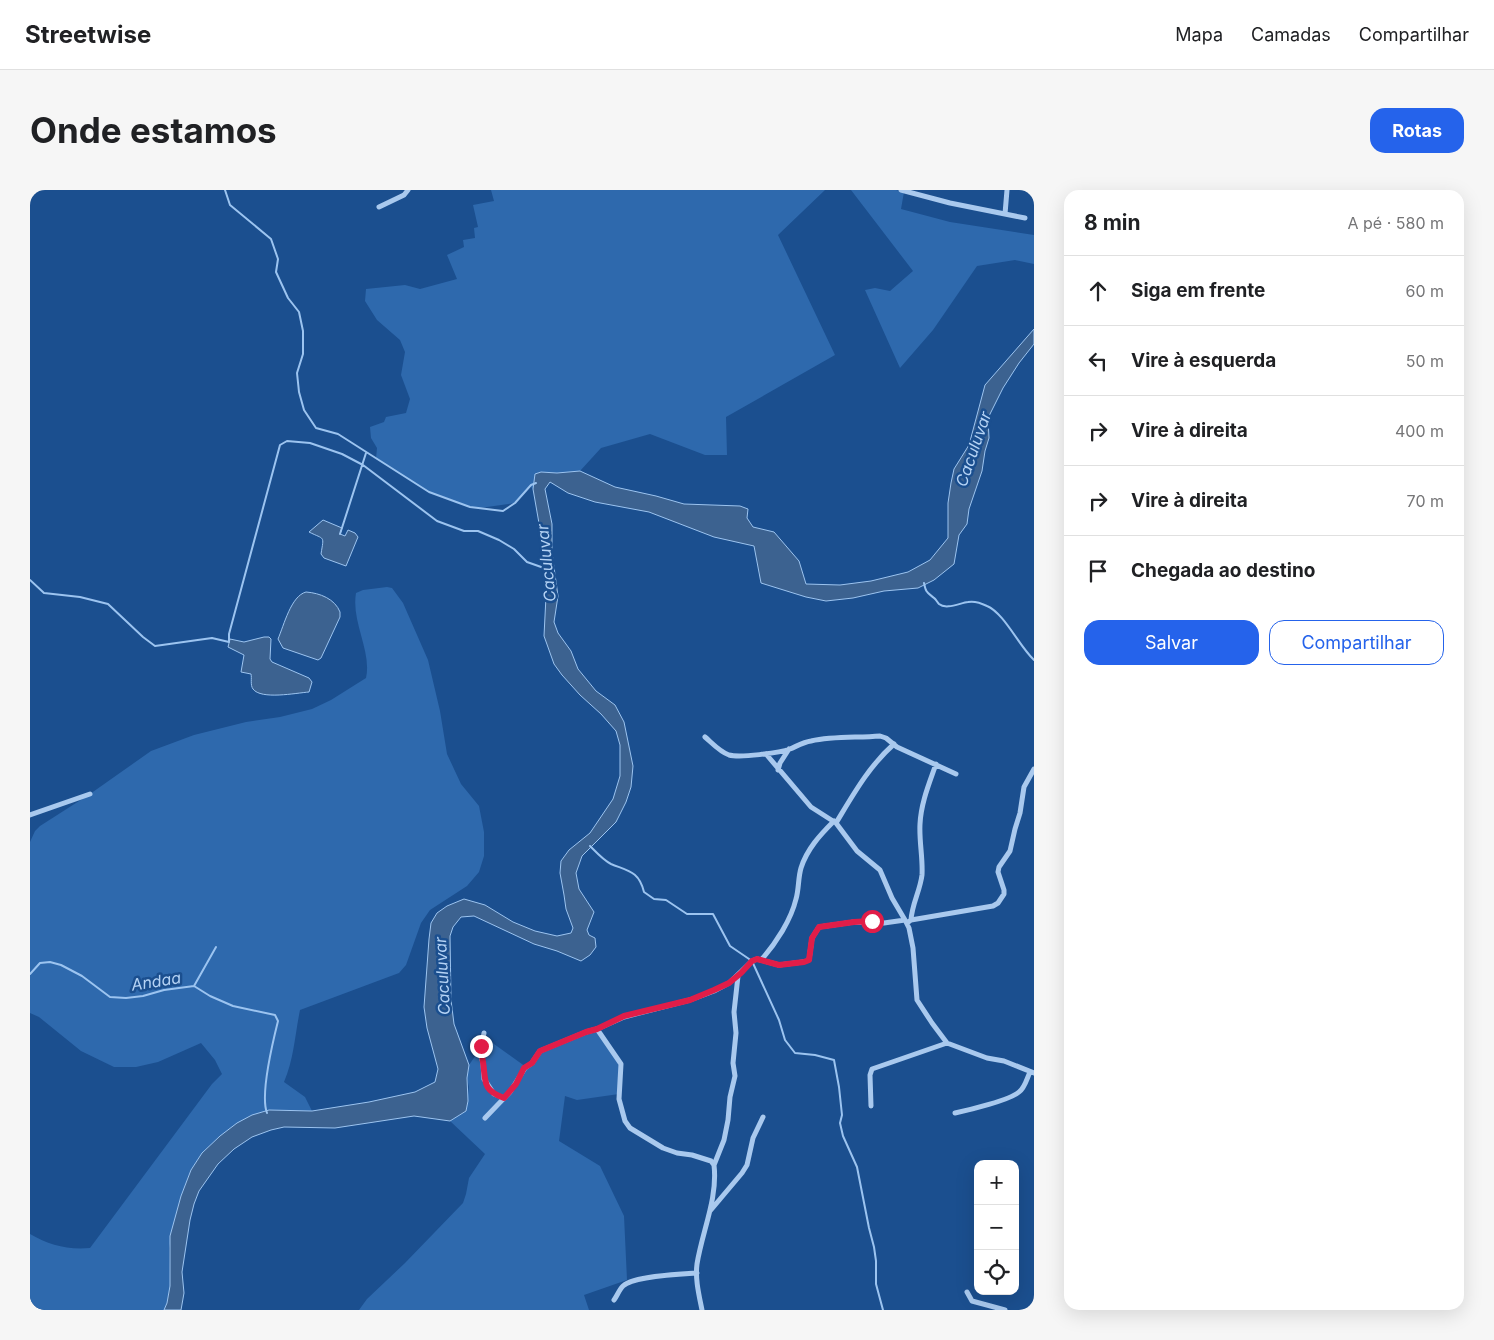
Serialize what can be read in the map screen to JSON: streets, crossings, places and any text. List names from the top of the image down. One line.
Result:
{"water":["Caculuvar","Andaa"],"page":{"header":"Streetwise","nav":["Mapa","Camadas","Compartilhar"],"buttons":["Rotas",["Salvar","Compartilhar"]],"title":"Onde estamos","heading":["8 min","A pé · 580 m"],"list":[["Siga em frente","60 m"],["Vire à esquerda","50 m"],["Vire à direita","400 m"],["Vire à direita","70 m"],"Chegada ao destino"],"map_buttons":["+","−"]}}
